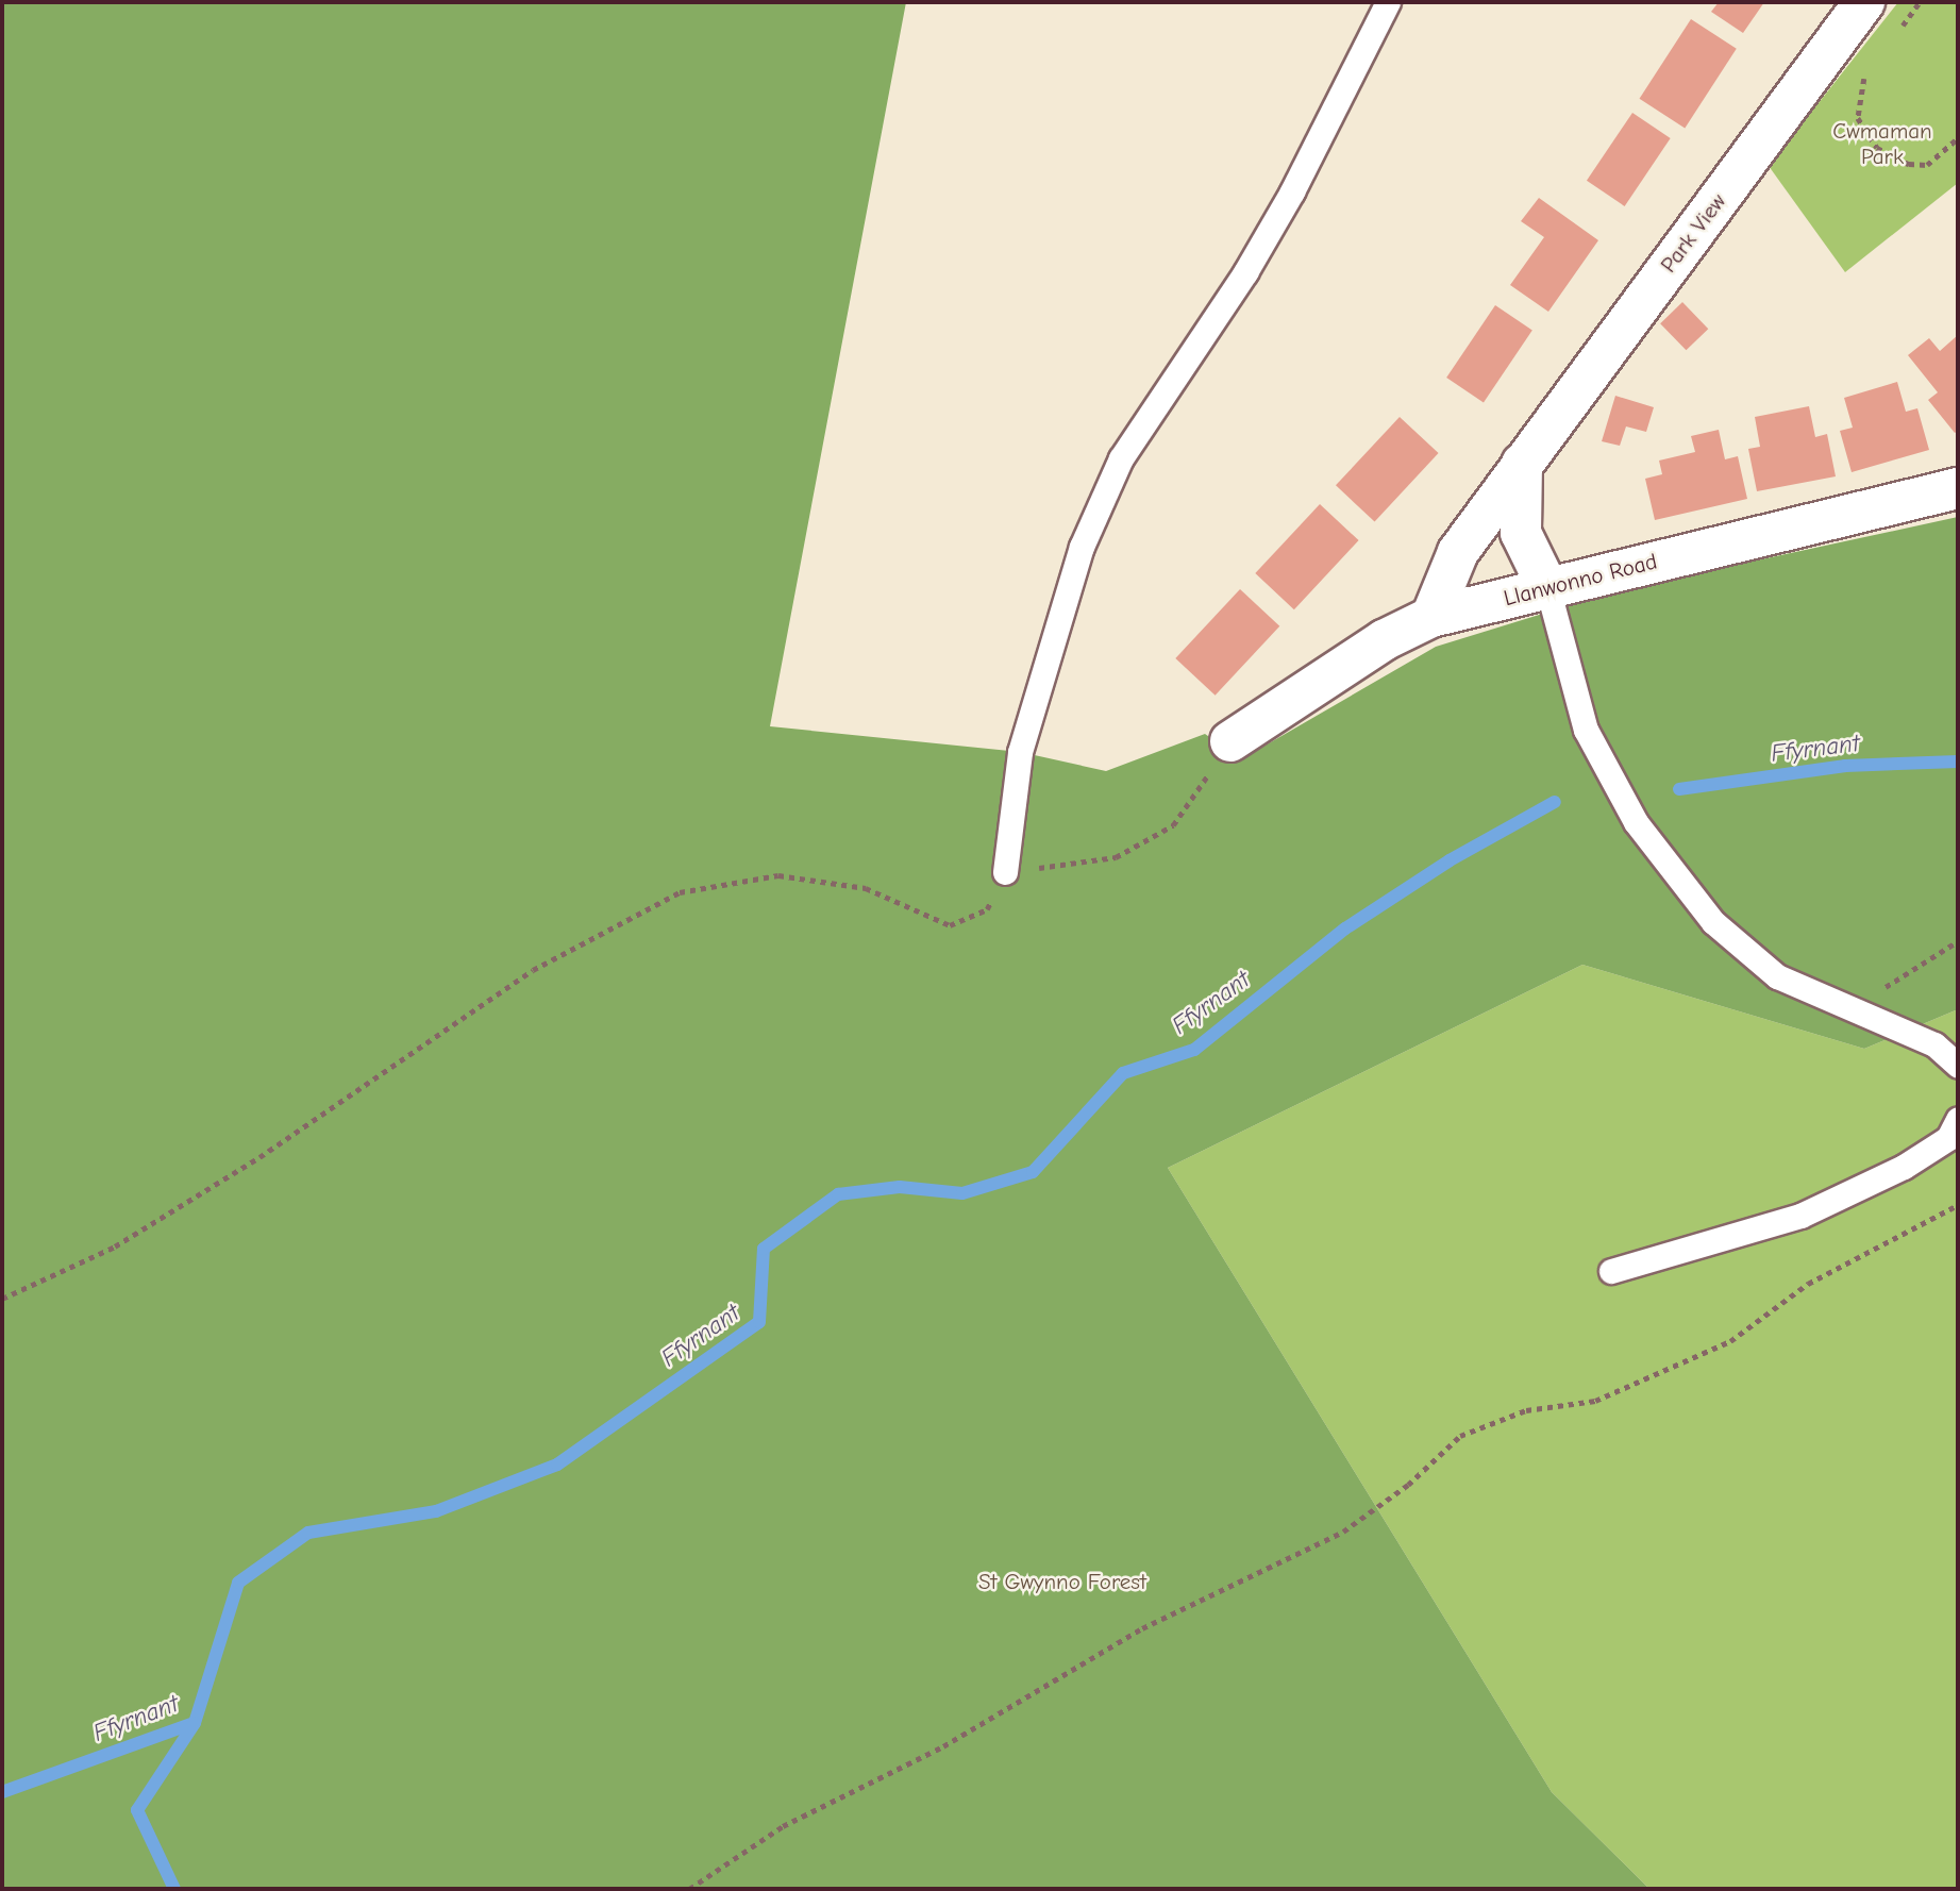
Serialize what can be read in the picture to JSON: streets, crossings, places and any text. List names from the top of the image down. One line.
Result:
{"streets":{"street":["Park View","Llanwonno Road"]},"crossings":[["Park View","Llanwonno Road"]],"water":["Ffyrnant"],"parks":["Cwmaman Park","St Gwynno Forest"]}
